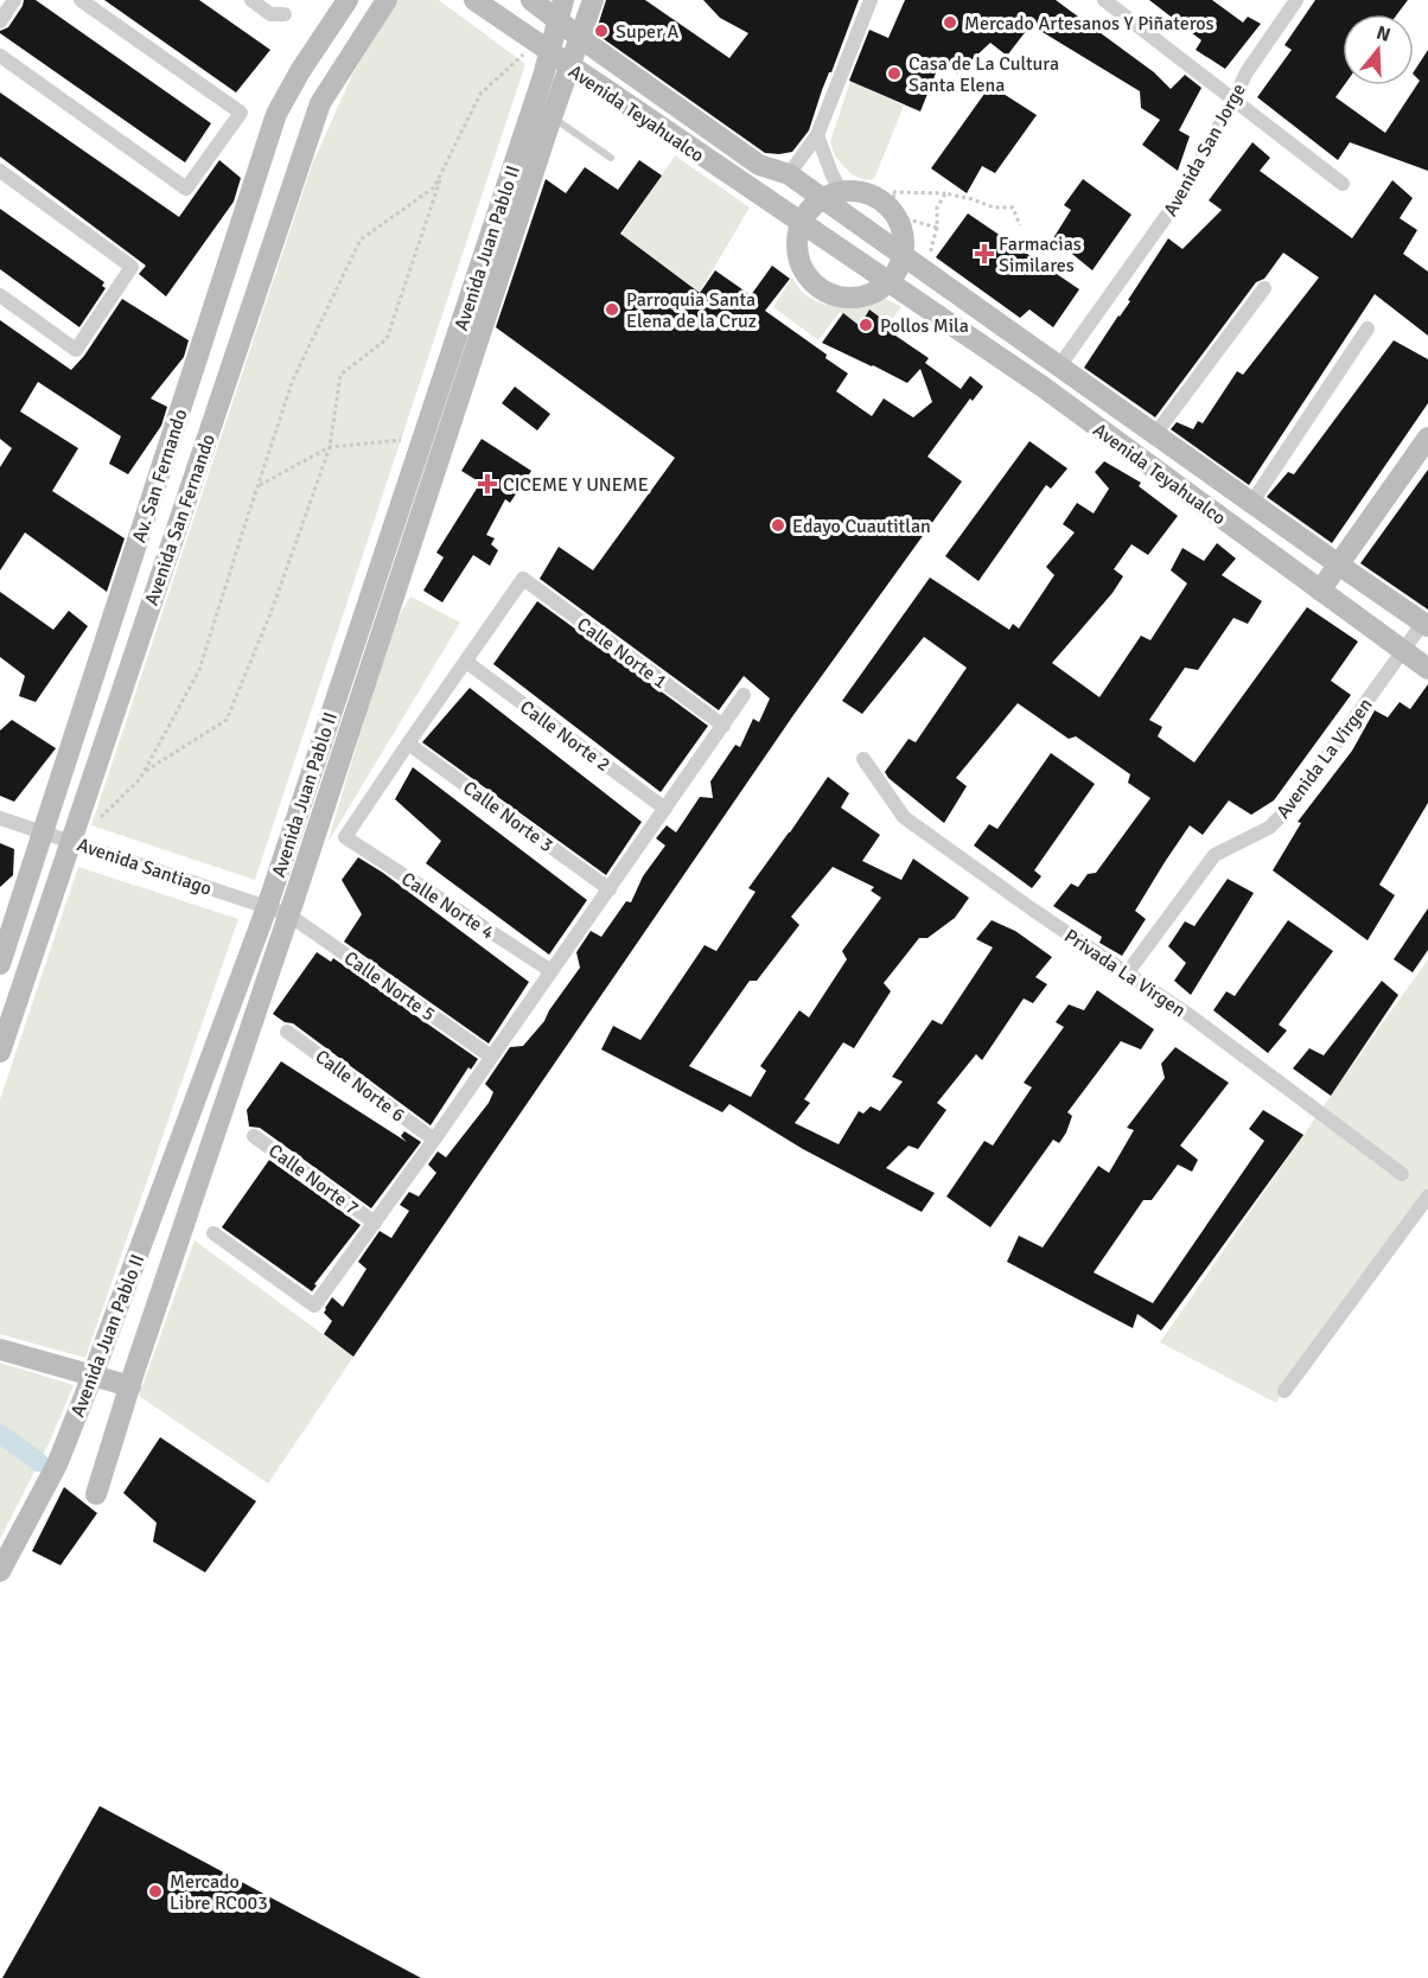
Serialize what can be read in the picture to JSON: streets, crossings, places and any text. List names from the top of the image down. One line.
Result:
{"streets":{"street":["Avenida Teyahualco","Avenida San Jorge","Avenida Juan Pablo II","Av. San Fernando","Avenida San Fernando","Calle Norte 1","Calle Norte 2","Avenida La Virgen","Calle Norte 3","Avenida Santiago","Calle Norte 4","Privada La Virgen","Calle Norte 5","Calle Norte 6","Calle Norte 7"]},"crossings":[["Avenida Teyahualco","Avenida San Jorge"],["Avenida Teyahualco","Avenida Juan Pablo II"],["Avenida Teyahualco","Avenida La Virgen"],["Avenida Juan Pablo II","Avenida Santiago"],["Av. San Fernando","Avenida Santiago"],["Avenida San Fernando","Avenida Santiago"],["Calle Norte 1","Calle Norte 2"],["Avenida La Virgen","Privada La Virgen"],["Calle Norte 3","Calle Norte 4"],["Avenida Santiago","Calle Norte 5"]],"places":{"other":["Mercado Artesanos Y Piñateros","Super A","Casa de La Cultura Santa Elena","Parroquia Santa Elena de la Cruz","Pollos Mila","Edayo Cuautitlan","Mercado Libre RC003"],"health":["Farmacias Similares","CICEME Y UNEME"]},"north":"top"}
